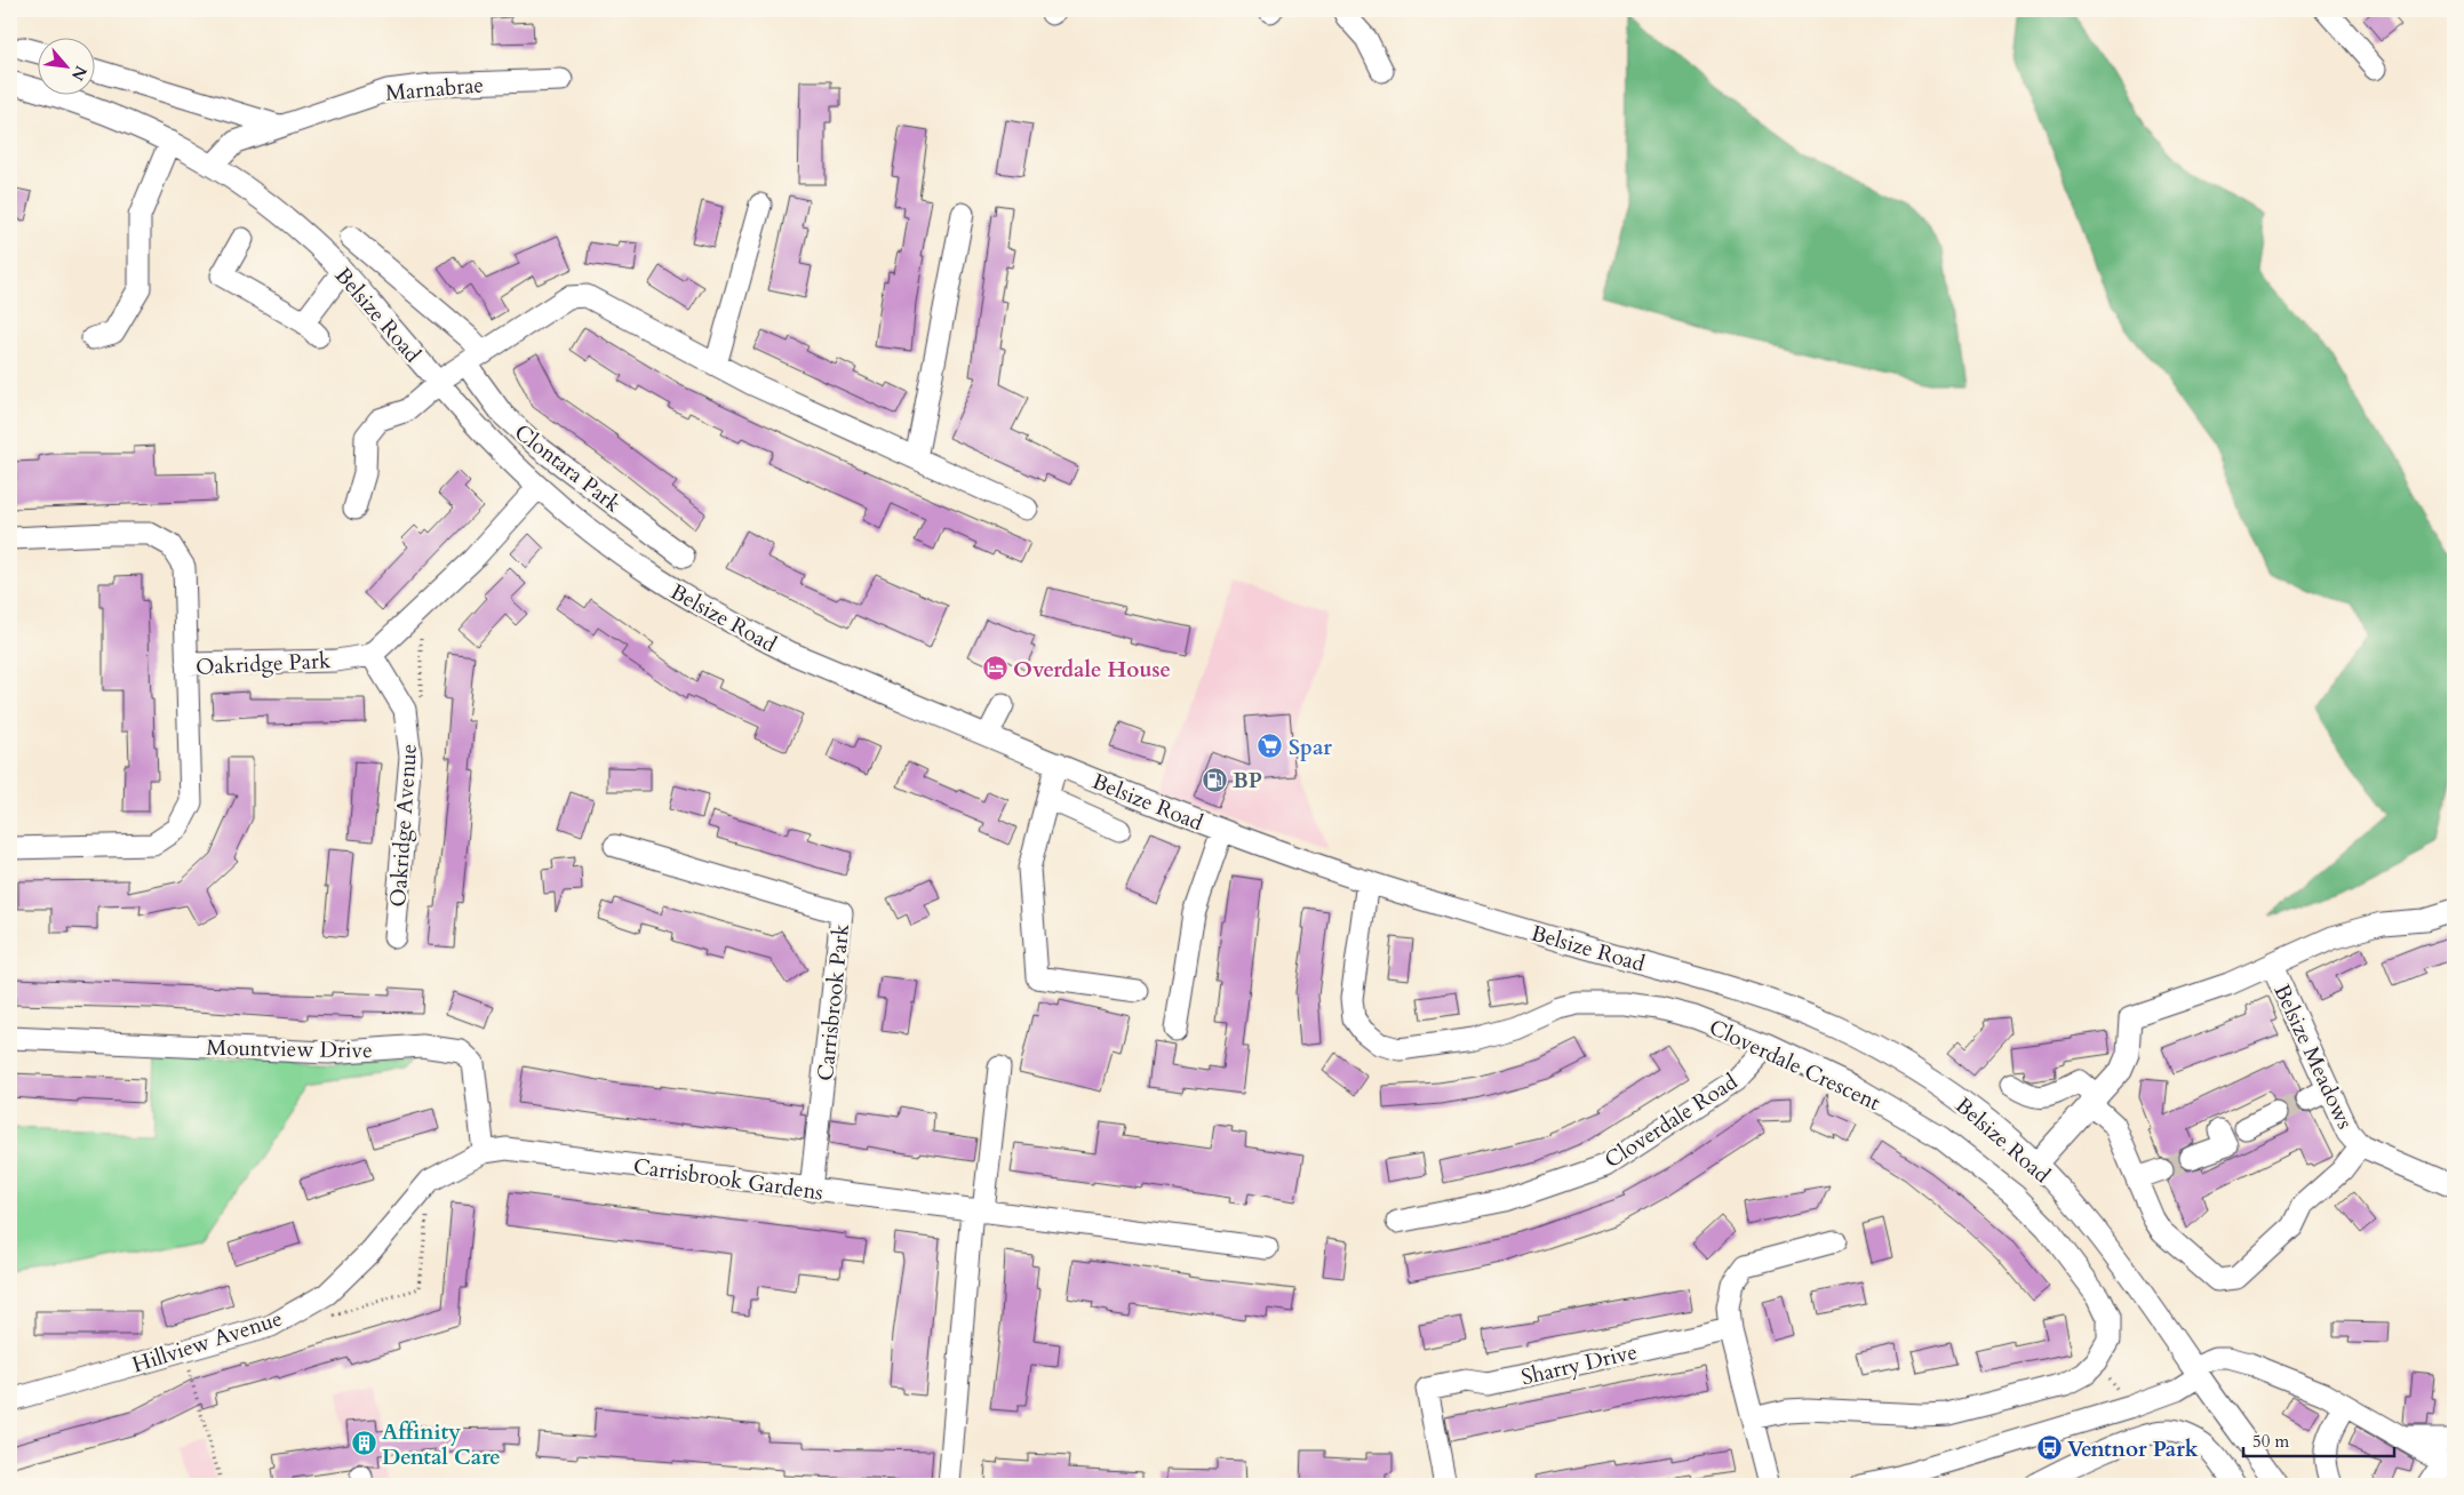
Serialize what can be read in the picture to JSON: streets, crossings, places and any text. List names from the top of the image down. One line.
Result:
{"streets":{"street":["Marnabrae","Belsize Road","Clontara Park","Oakridge Park","Oakridge Avenue","Carrisbrook Park","Mountview Drive","Belsize Meadows","Cloverdale Crescent","Cloverdale Road","Carrisbrook Gardens","Hillview Avenue","Sharry Drive"]},"crossings":[["Marnabrae","Belsize Road"],["Belsize Road","Belsize Meadows"],["Belsize Road","Cloverdale Crescent"],["Oakridge Park","Oakridge Avenue"],["Carrisbrook Park","Carrisbrook Gardens"],["Mountview Drive","Carrisbrook Gardens"],["Mountview Drive","Hillview Avenue"],["Cloverdale Crescent","Cloverdale Road"],["Carrisbrook Gardens","Hillview Avenue"]],"places":{"hotel":["Overdale House"],"supermarket":["Spar"],"fuel station":["BP"],"building":["Affinity Dental Care"],"bus stop":["Ventnor Park"]},"scale_bar":"50 m","north":"bottom right"}
